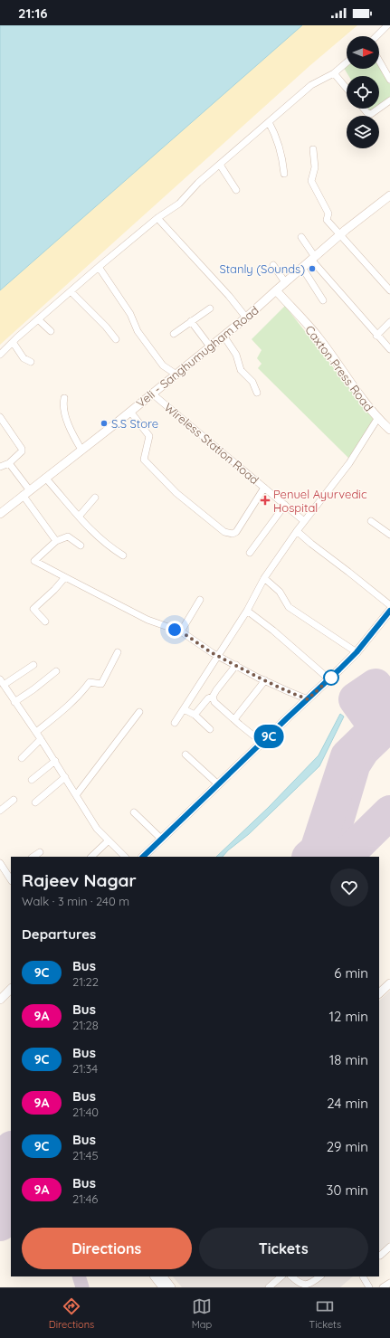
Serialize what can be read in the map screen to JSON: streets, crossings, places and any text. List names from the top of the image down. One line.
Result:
{"streets":{"main road":["Veli - Sanghumugham Road","Caxton Press Road"],"street":["Wireless Station Road"]},"crossings":[["Veli - Sanghumugham Road","Caxton Press Road"],["Veli - Sanghumugham Road","Wireless Station Road"]],"places":{"other":["Stanly (Sounds)","S.S Store"],"health":["Penuel Ayurvedic Hospital"]},"lines":["bus line 9C"],"north":"right","page":{"status":"21:16","on_map":"9C","heading":[["Rajeev Nagar","Walk · 3 min · 240 m"],"Departures"],"list":[{"mark":"9C","name":"Bus","note":"21:22","value":"6 min"},{"mark":"9A","name":"Bus","note":"21:28","value":"12 min"},{"mark":"9C","name":"Bus","note":"21:34","value":"18 min"},{"mark":"9A","name":"Bus","note":"21:40","value":"24 min"},{"mark":"9C","name":"Bus","note":"21:45","value":"29 min"},{"mark":"9A","name":"Bus","note":"21:46","value":"30 min"}],"buttons":["Directions","Tickets"],"tabs":["Directions","Map","Tickets"]}}
